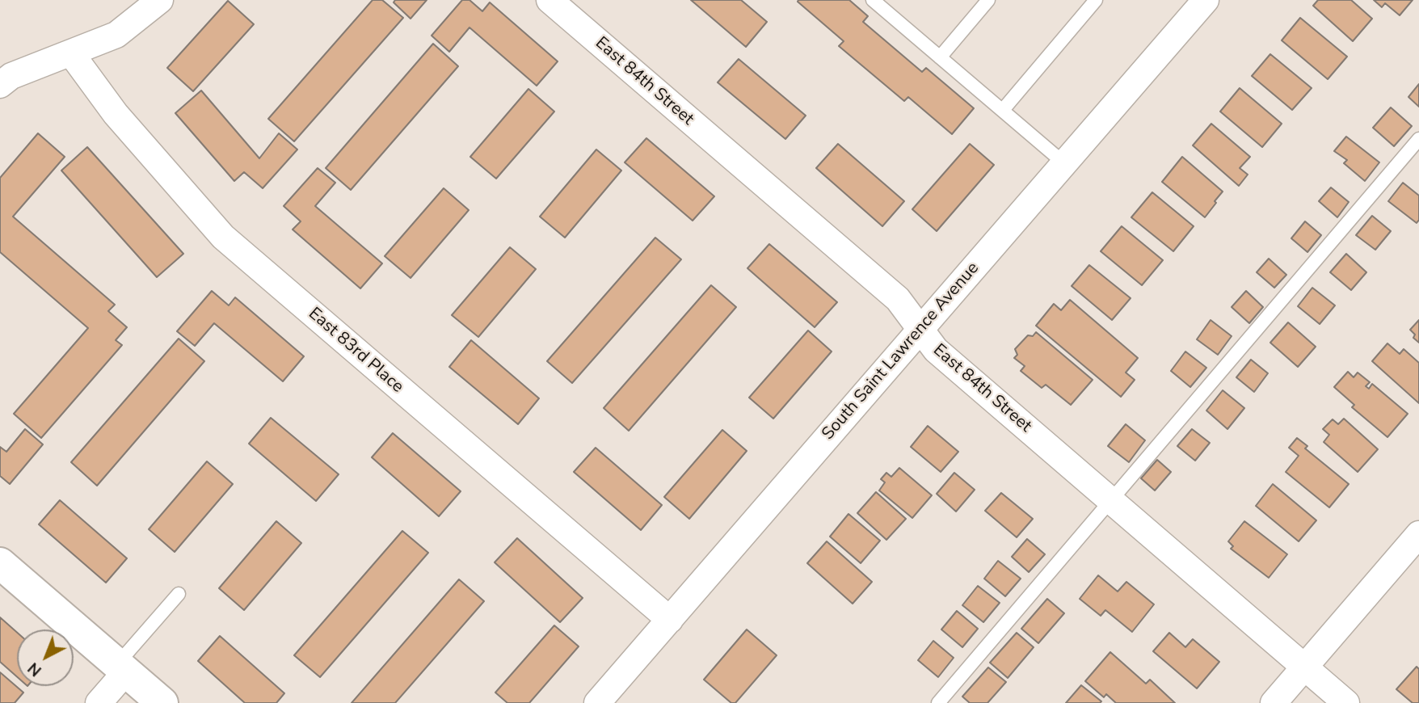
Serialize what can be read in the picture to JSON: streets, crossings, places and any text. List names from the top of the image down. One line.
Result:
{"streets":{"street":["East 84th Street","East 83rd Place","South Saint Lawrence Avenue"]},"crossings":[["East 84th Street","South Saint Lawrence Avenue"],["East 83rd Place","South Saint Lawrence Avenue"]],"north":"bottom left"}
